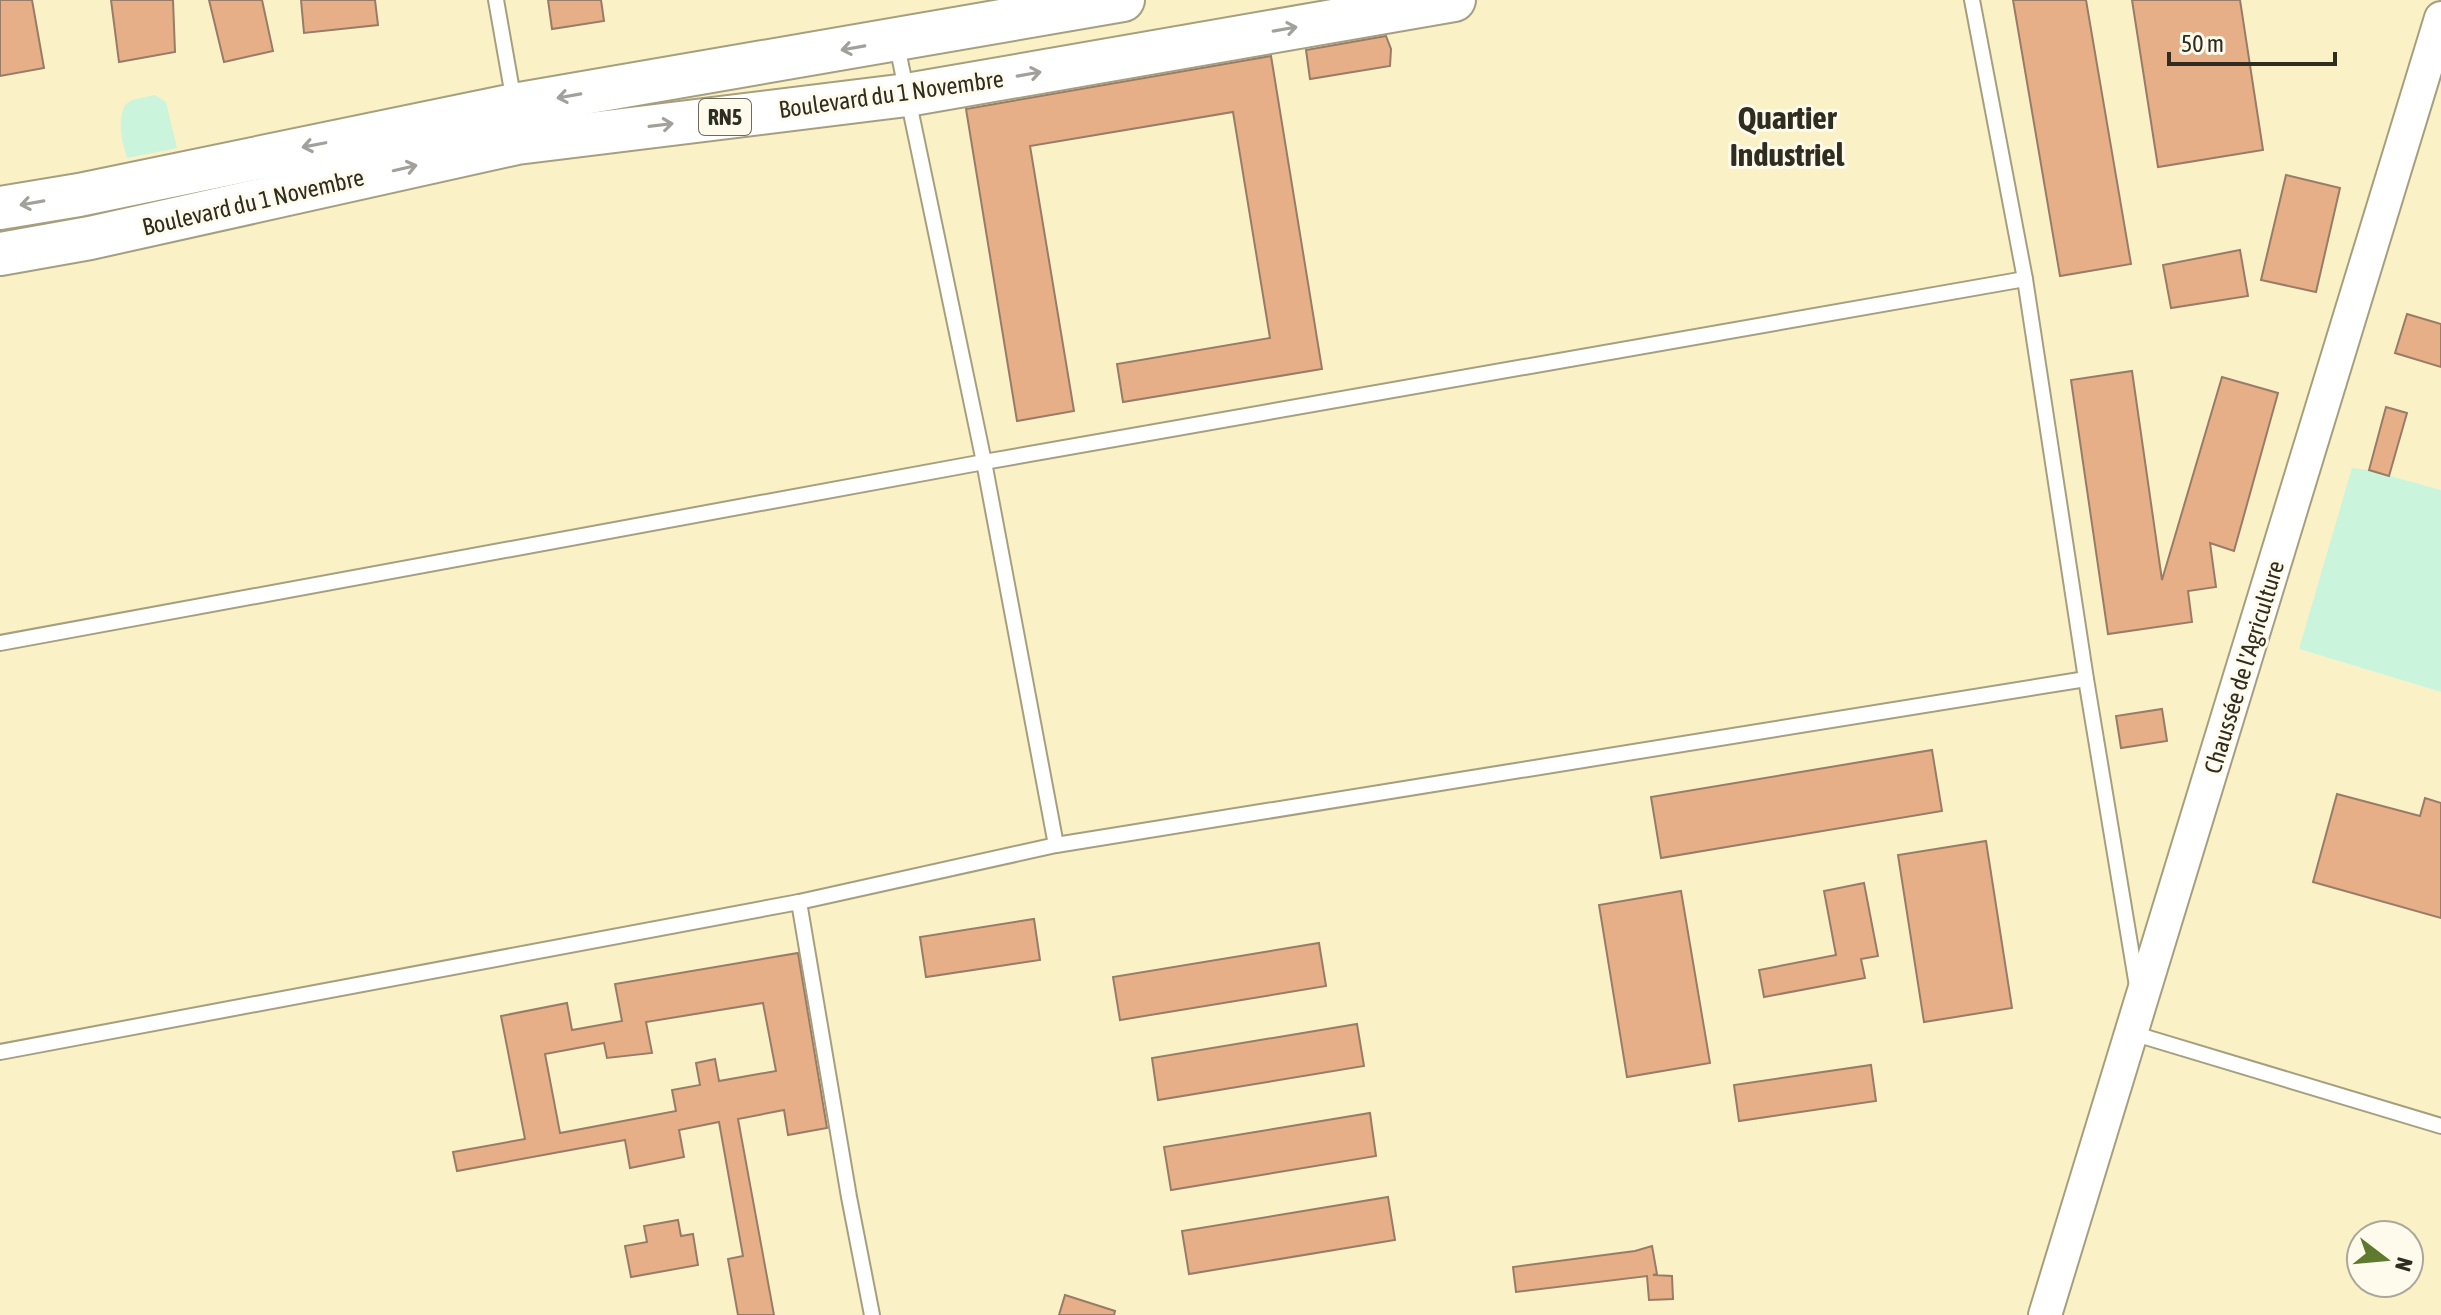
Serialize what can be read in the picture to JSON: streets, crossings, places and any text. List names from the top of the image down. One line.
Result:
{"streets":{"main road":["Boulevard du 1 Novembre","RN5"],"street":["Chaussée de l'Agriculture"]},"districts":["Quartier Industriel"],"scale_bar":"50 m","north":"right"}
